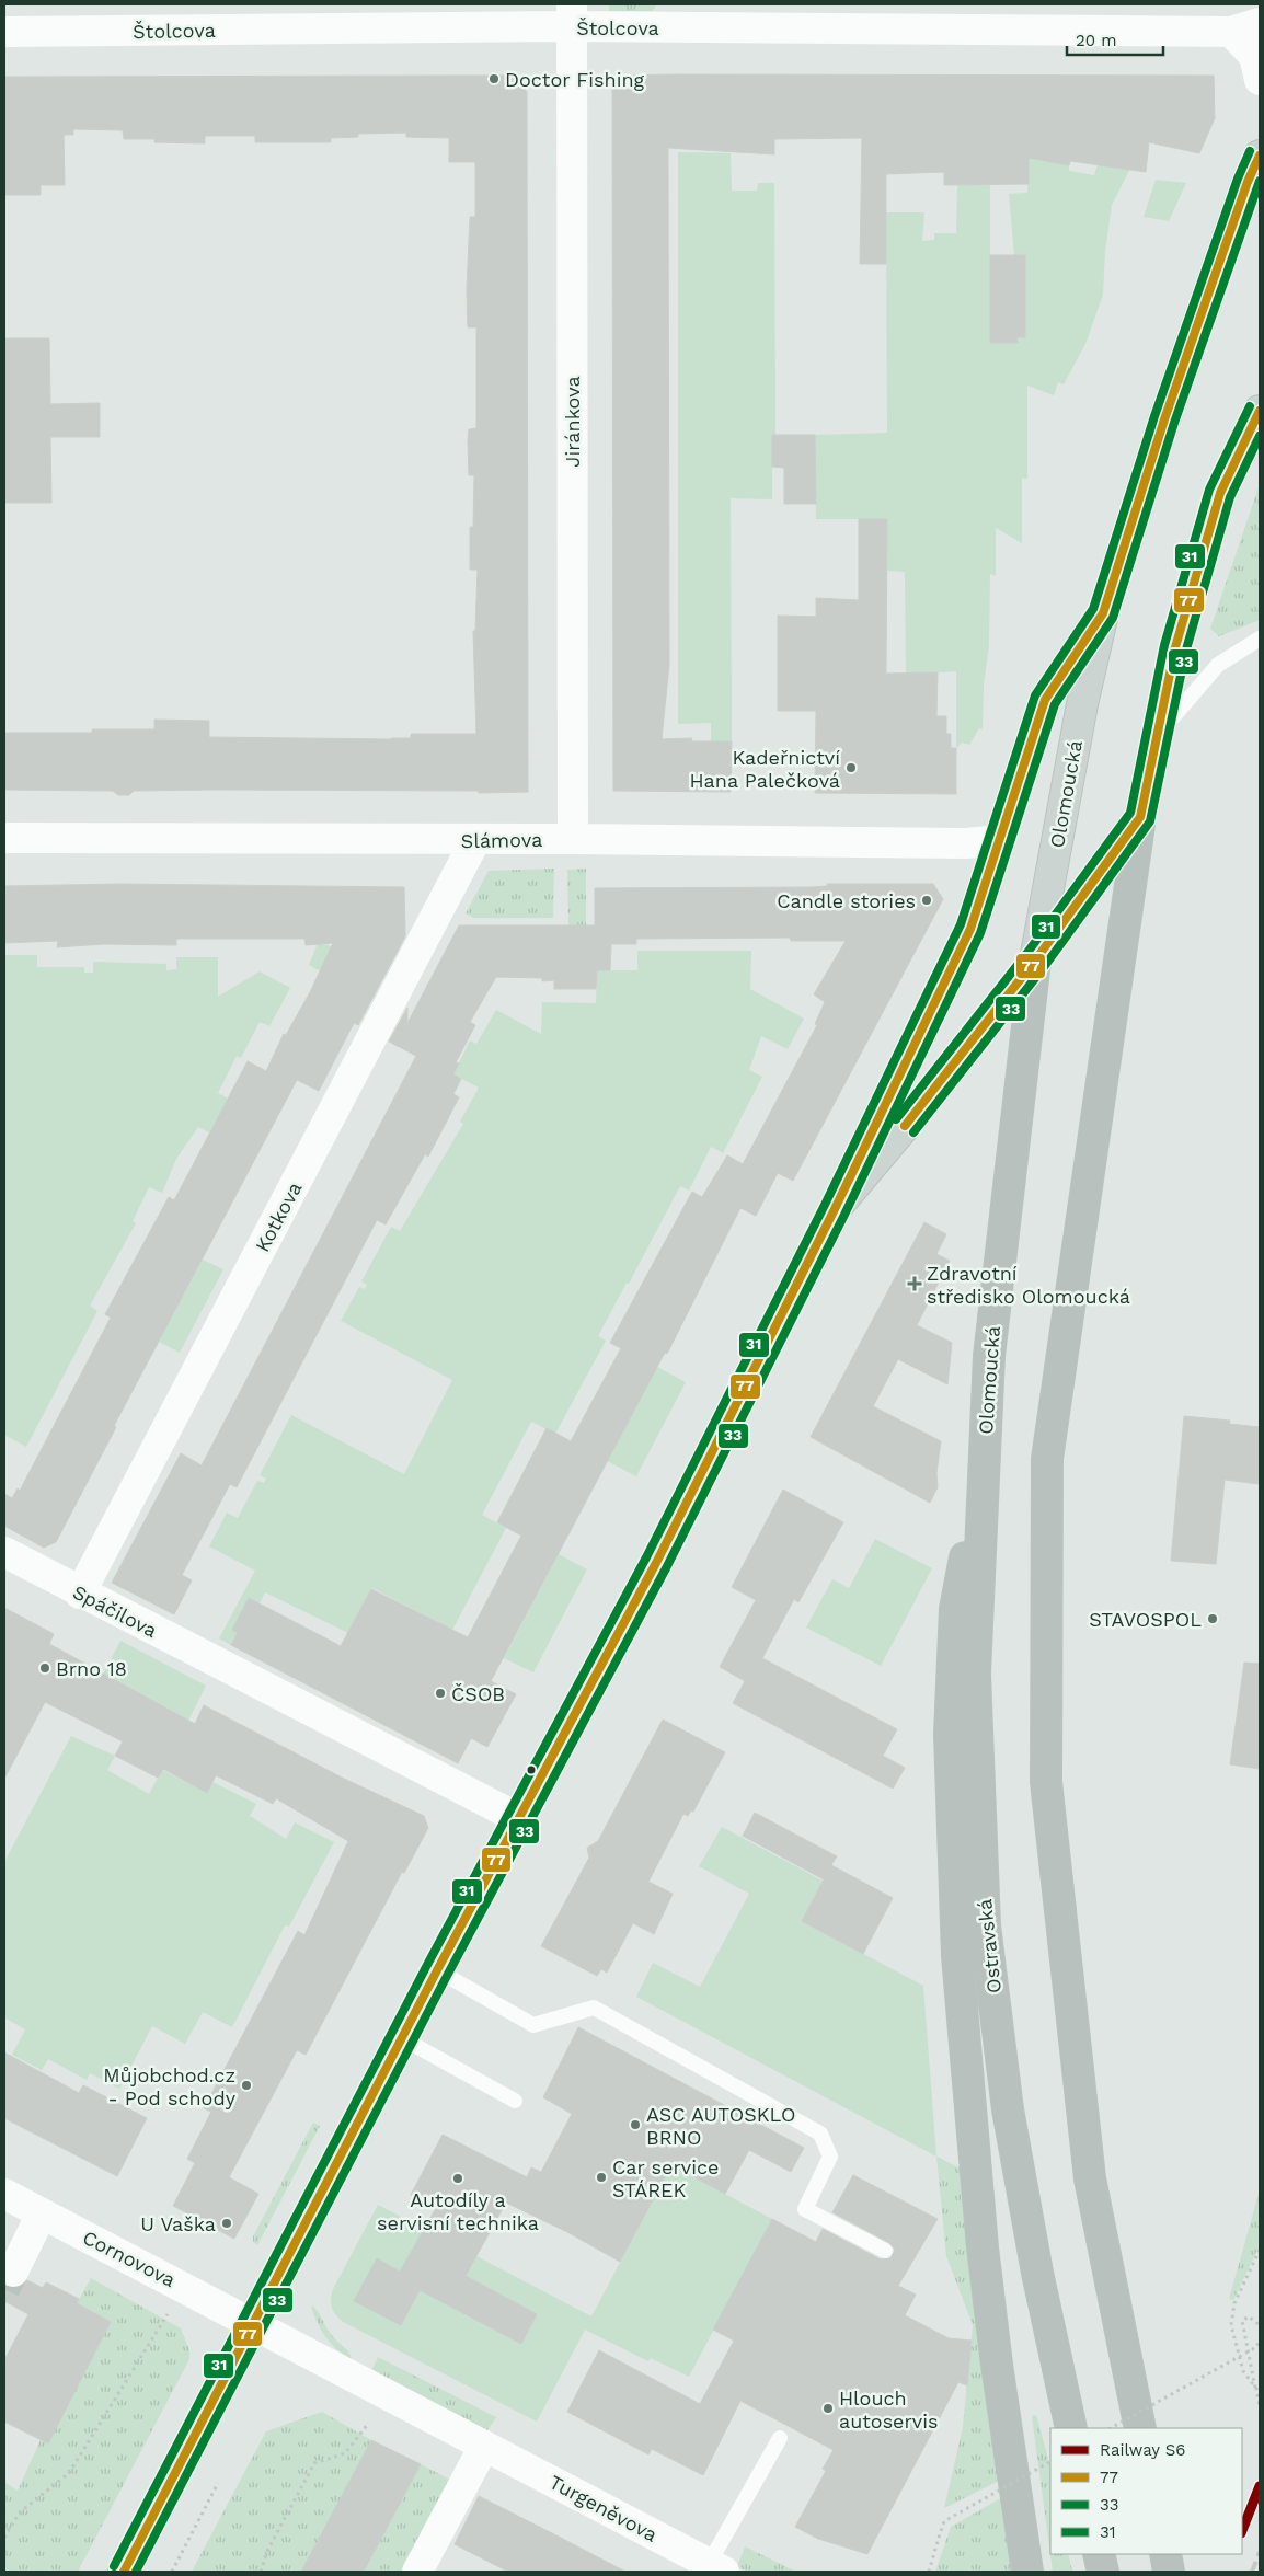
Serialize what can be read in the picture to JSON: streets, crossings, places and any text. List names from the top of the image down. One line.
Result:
{"streets":{"highway":["Olomoucká","Ostravská"],"street":["Štolcova","Jiránkova","Slámova","Kotkova","Spáčilova","Cornovova","Turgeněvova"]},"crossings":[["Štolcova","Jiránkova"],["Jiránkova","Slámova"],["Olomoucká","Ostravská"],["Slámova","Kotkova"],["Kotkova","Spáčilova"],["Cornovova","Turgeněvova"]],"places":{"other":["Doctor Fishing","Kadeřnictví Hana Palečková","Candle stories","STAVOSPOL","Brno 18","ČSOB","Můjobchod.cz - Pod schody","ASC AUTOSKLO BRNO","Car service STÁREK","Autodíly a servisní technika","U Vaška","Hlouch autoservis"],"health":["Zdravotní středisko Olomoucká"]},"lines":["transit line 31","transit line 77","transit line 33","rail line S6"],"legend":["Railway S6","77","33","31"],"scale_bar":"20 m"}
